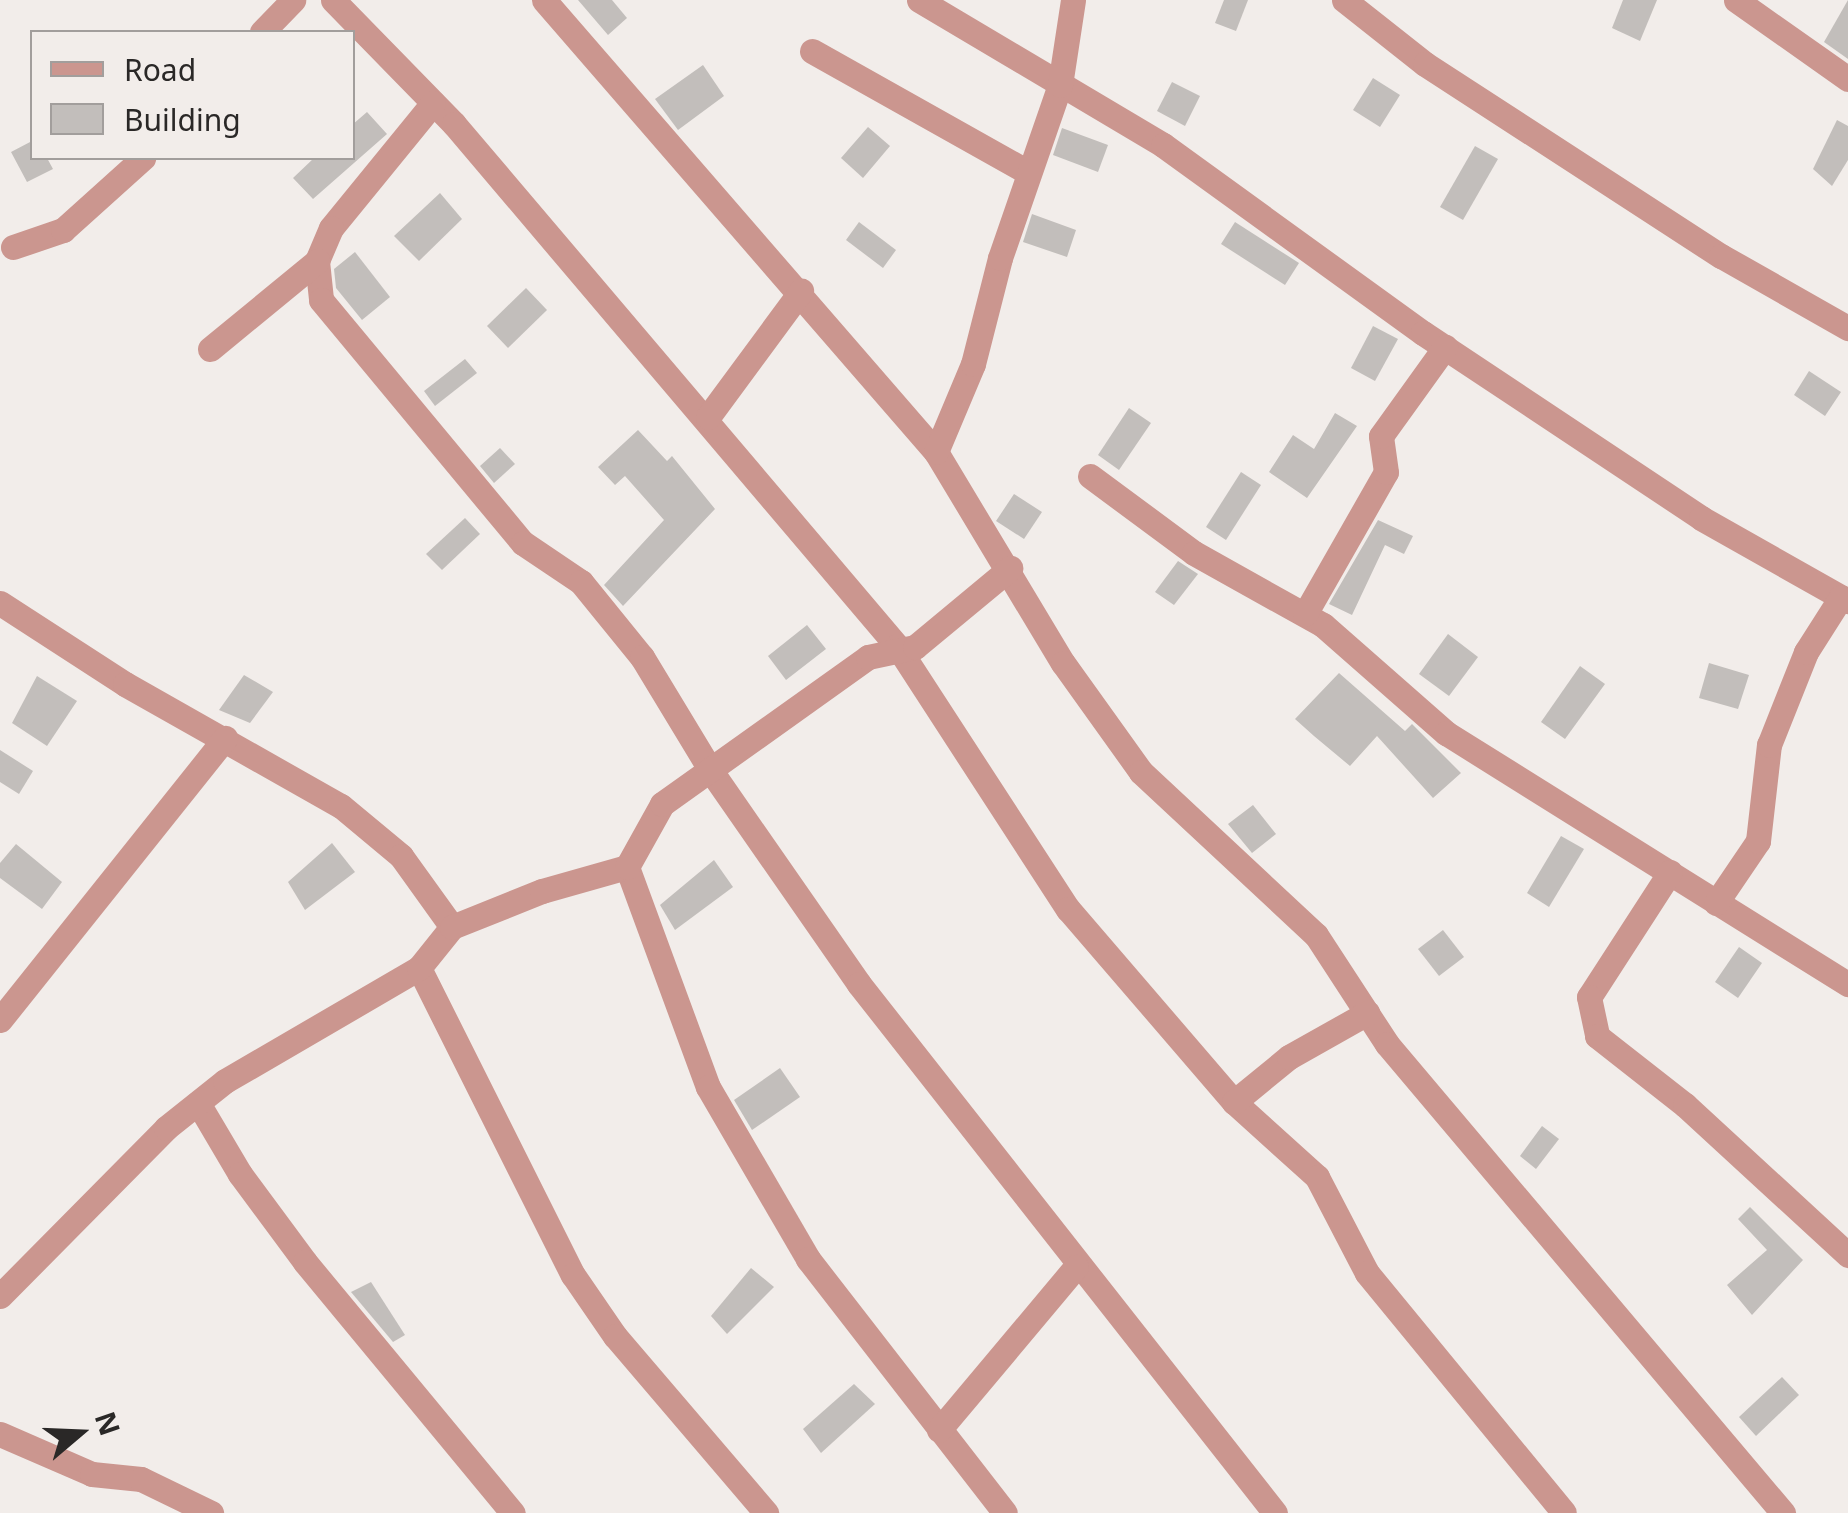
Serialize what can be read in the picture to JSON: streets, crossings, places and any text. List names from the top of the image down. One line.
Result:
{"legend":["Road","Building"],"north":"right"}
